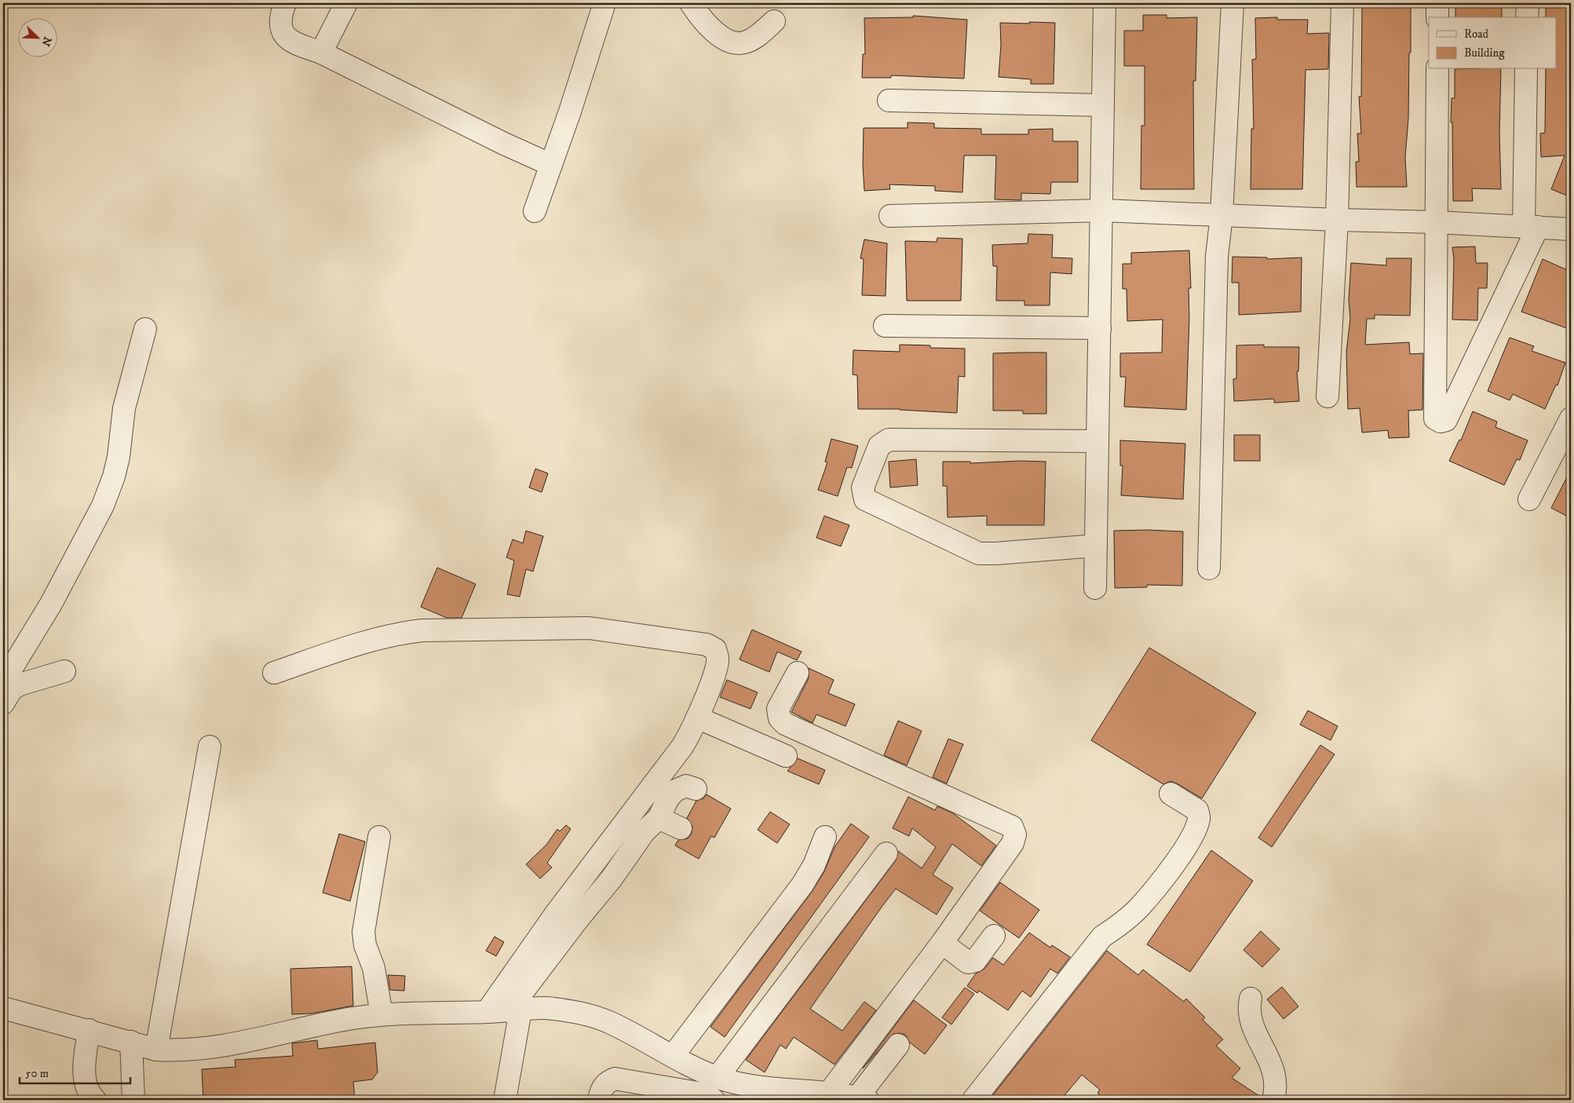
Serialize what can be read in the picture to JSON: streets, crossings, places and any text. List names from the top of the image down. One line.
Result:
{"legend":["Road","Building"],"scale_bar":"50 m","north":"bottom right"}
